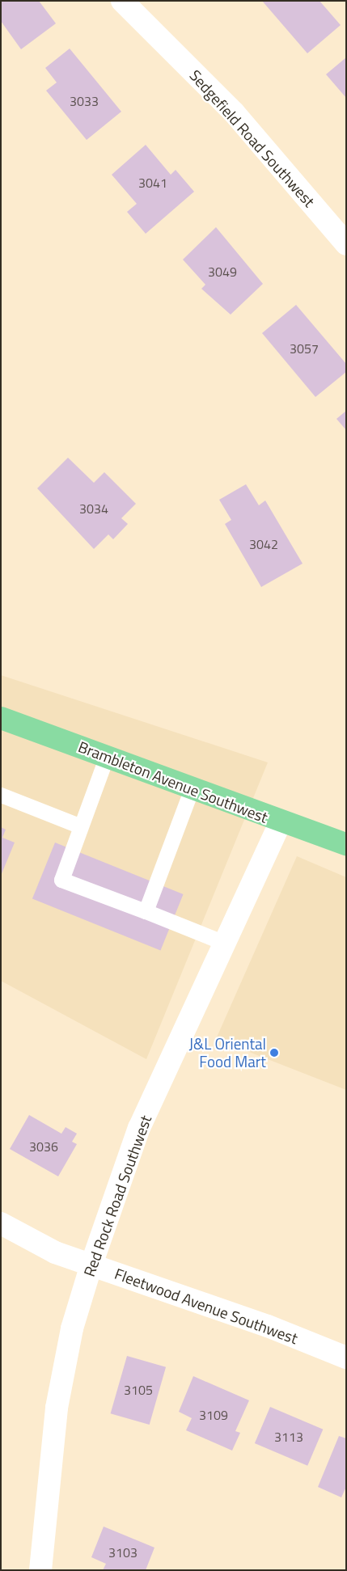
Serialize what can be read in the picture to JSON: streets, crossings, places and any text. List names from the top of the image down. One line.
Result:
{"streets":{"main road":["Brambleton Avenue Southwest"],"street":["Sedgefield Road Southwest","Red Rock Road Southwest","Fleetwood Avenue Southwest"]},"crossings":[["Brambleton Avenue Southwest","Red Rock Road Southwest"],["Red Rock Road Southwest","Fleetwood Avenue Southwest"]],"places":["J&L Oriental Food Mart"],"house_numbers":["3033","3041","3049","3057","3034","3042","3036","3105","3109","3113","3103"]}
